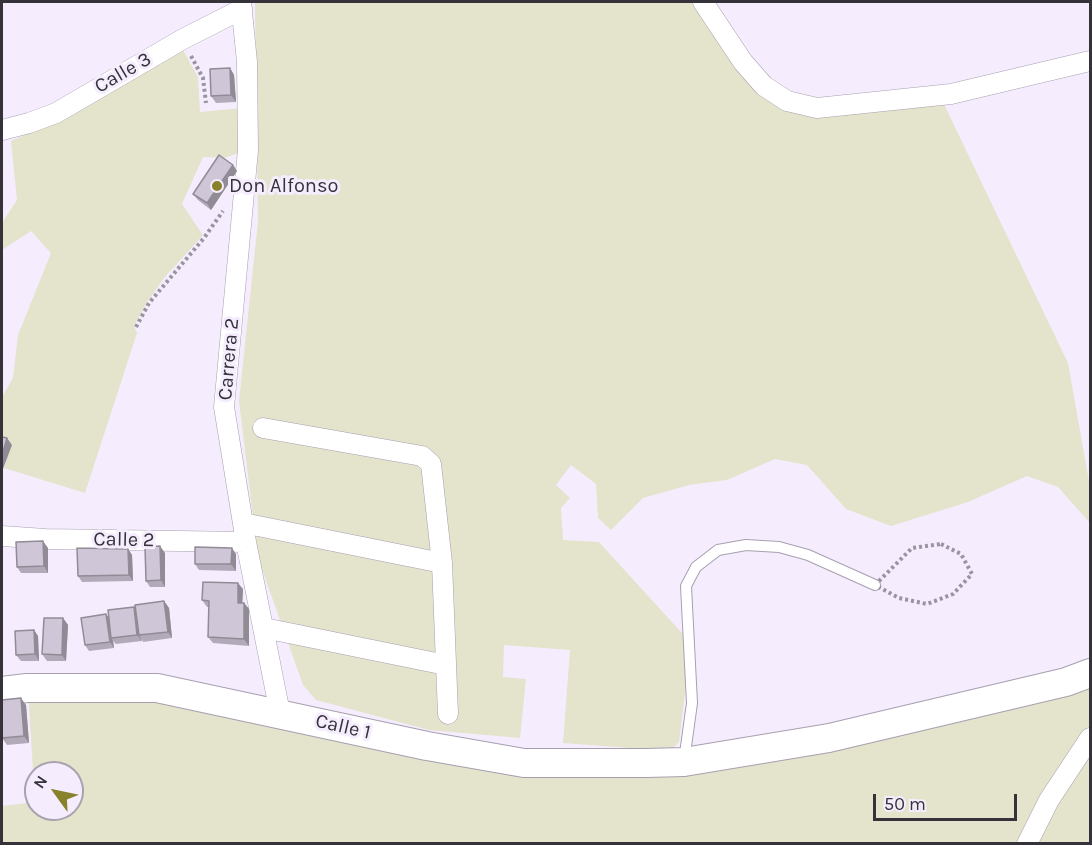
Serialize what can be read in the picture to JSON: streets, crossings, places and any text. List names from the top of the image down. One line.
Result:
{"streets":{"main road":["Calle 1"],"street":["Calle 3","Carrera 2","Calle 2"]},"crossings":[["Calle 3","Carrera 2"],["Carrera 2","Calle 2"],["Carrera 2","Calle 1"]],"places":["Don Alfonso"],"scale_bar":"50 m","north":"top left"}
